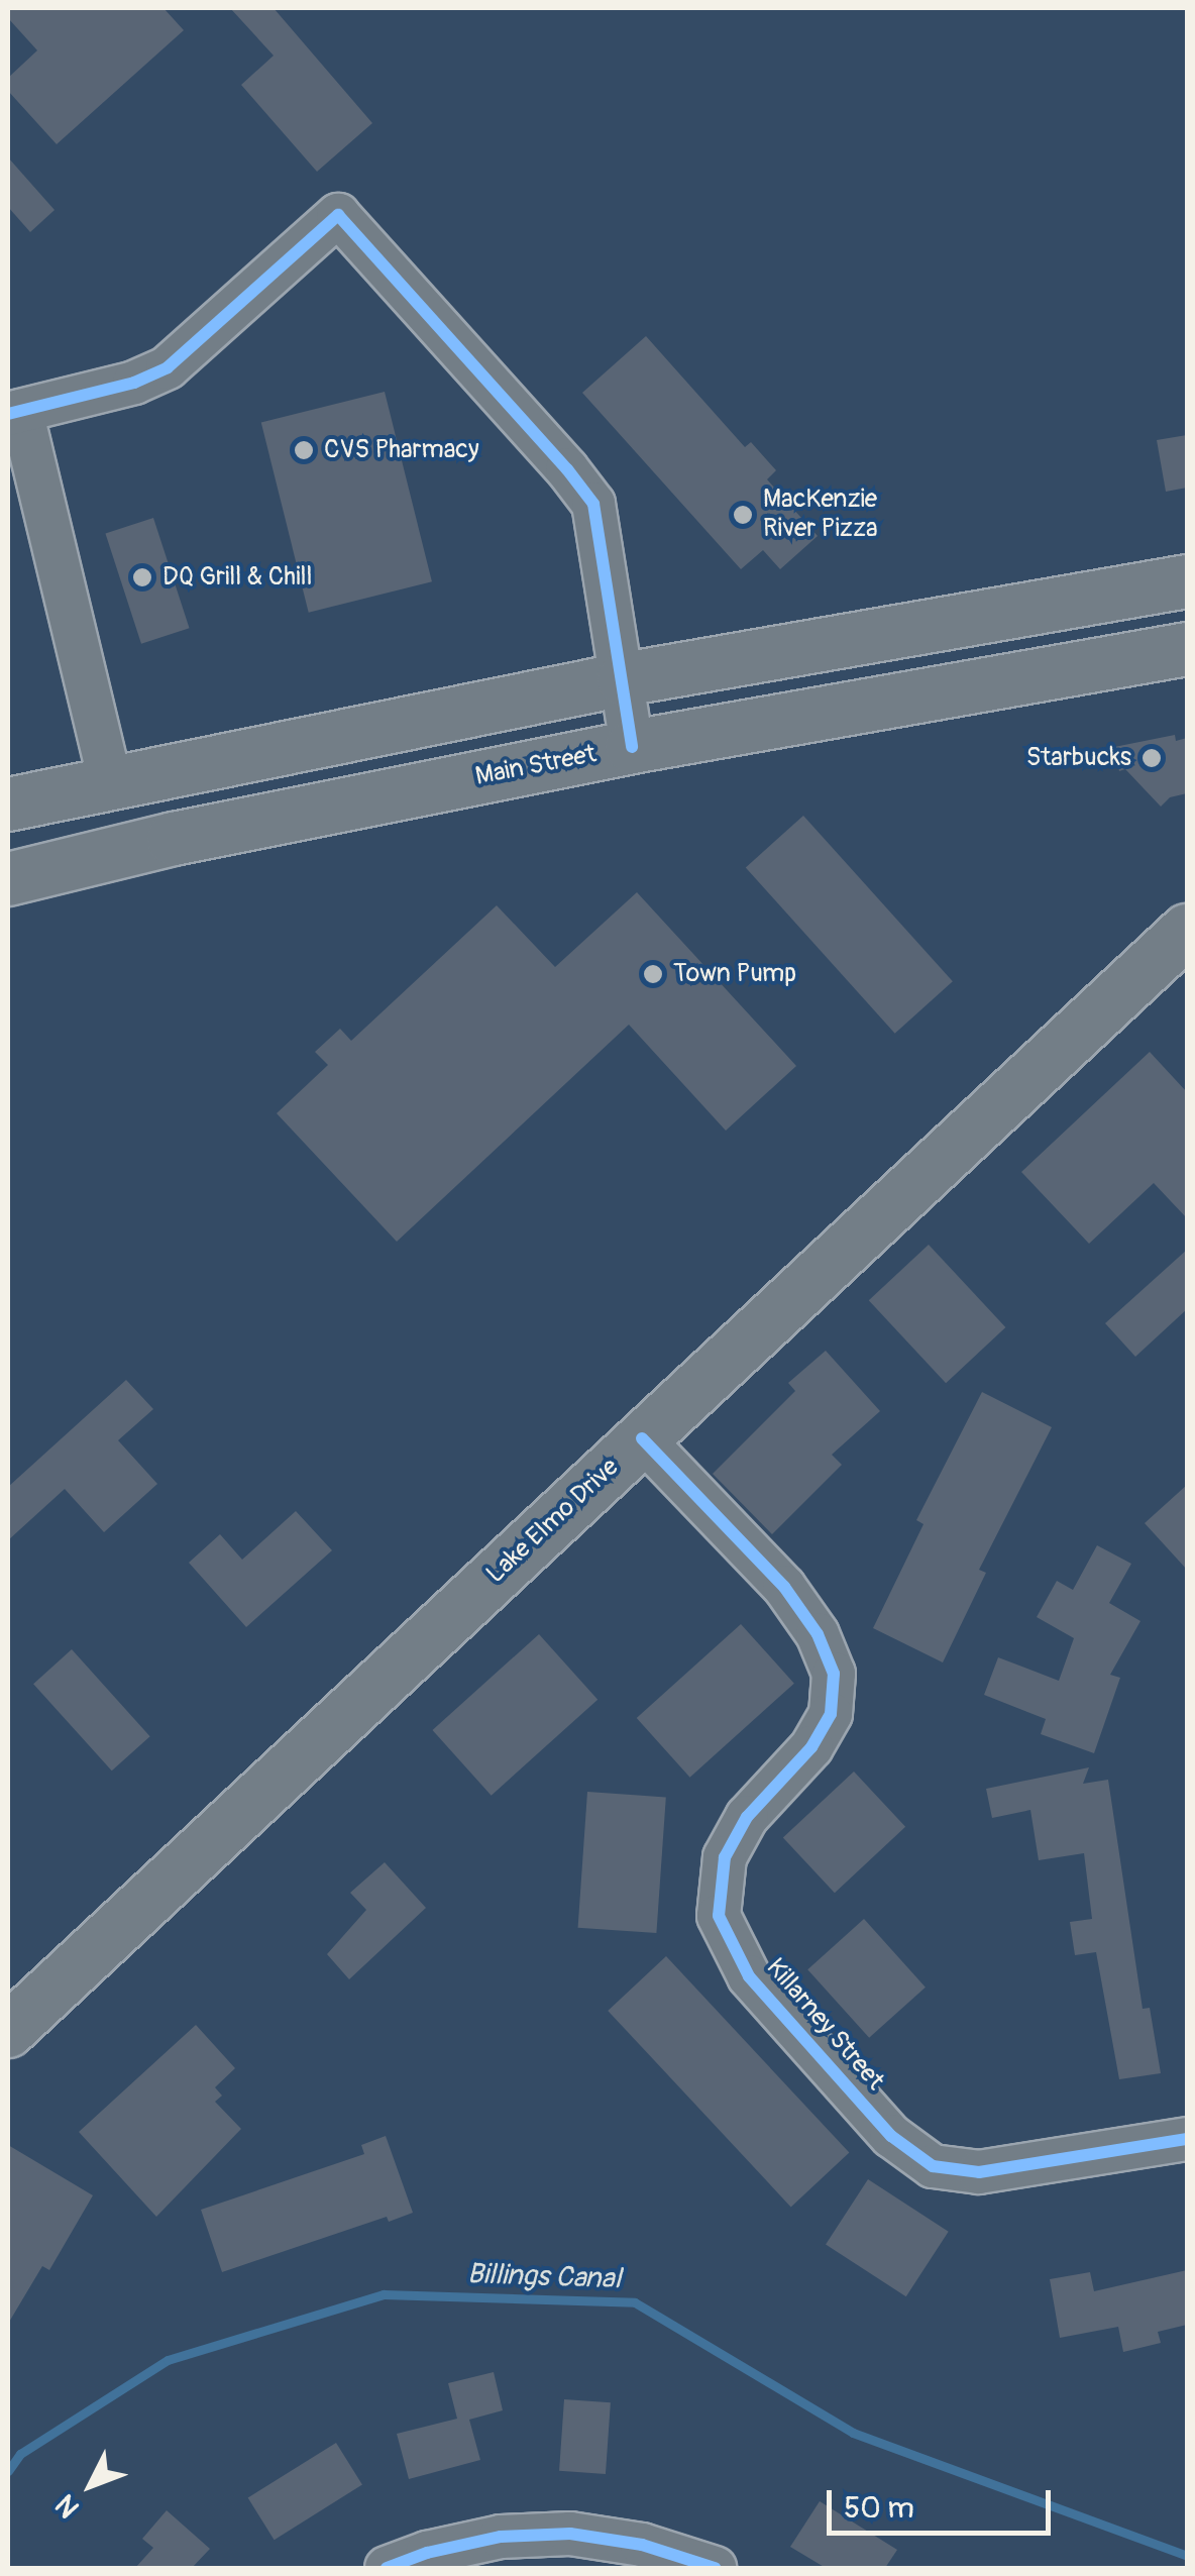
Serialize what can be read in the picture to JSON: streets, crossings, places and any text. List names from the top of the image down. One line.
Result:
{"streets":{"main road":["Main Street","Lake Elmo Drive"],"street":["Killarney Street"]},"crossings":[["Lake Elmo Drive","Killarney Street"]],"water":["Billings Canal"],"places":["CVS Pharmacy","MacKenzie River Pizza","DQ Grill & Chill","Starbucks","Town Pump"],"scale_bar":"50 m","north":"bottom left"}
